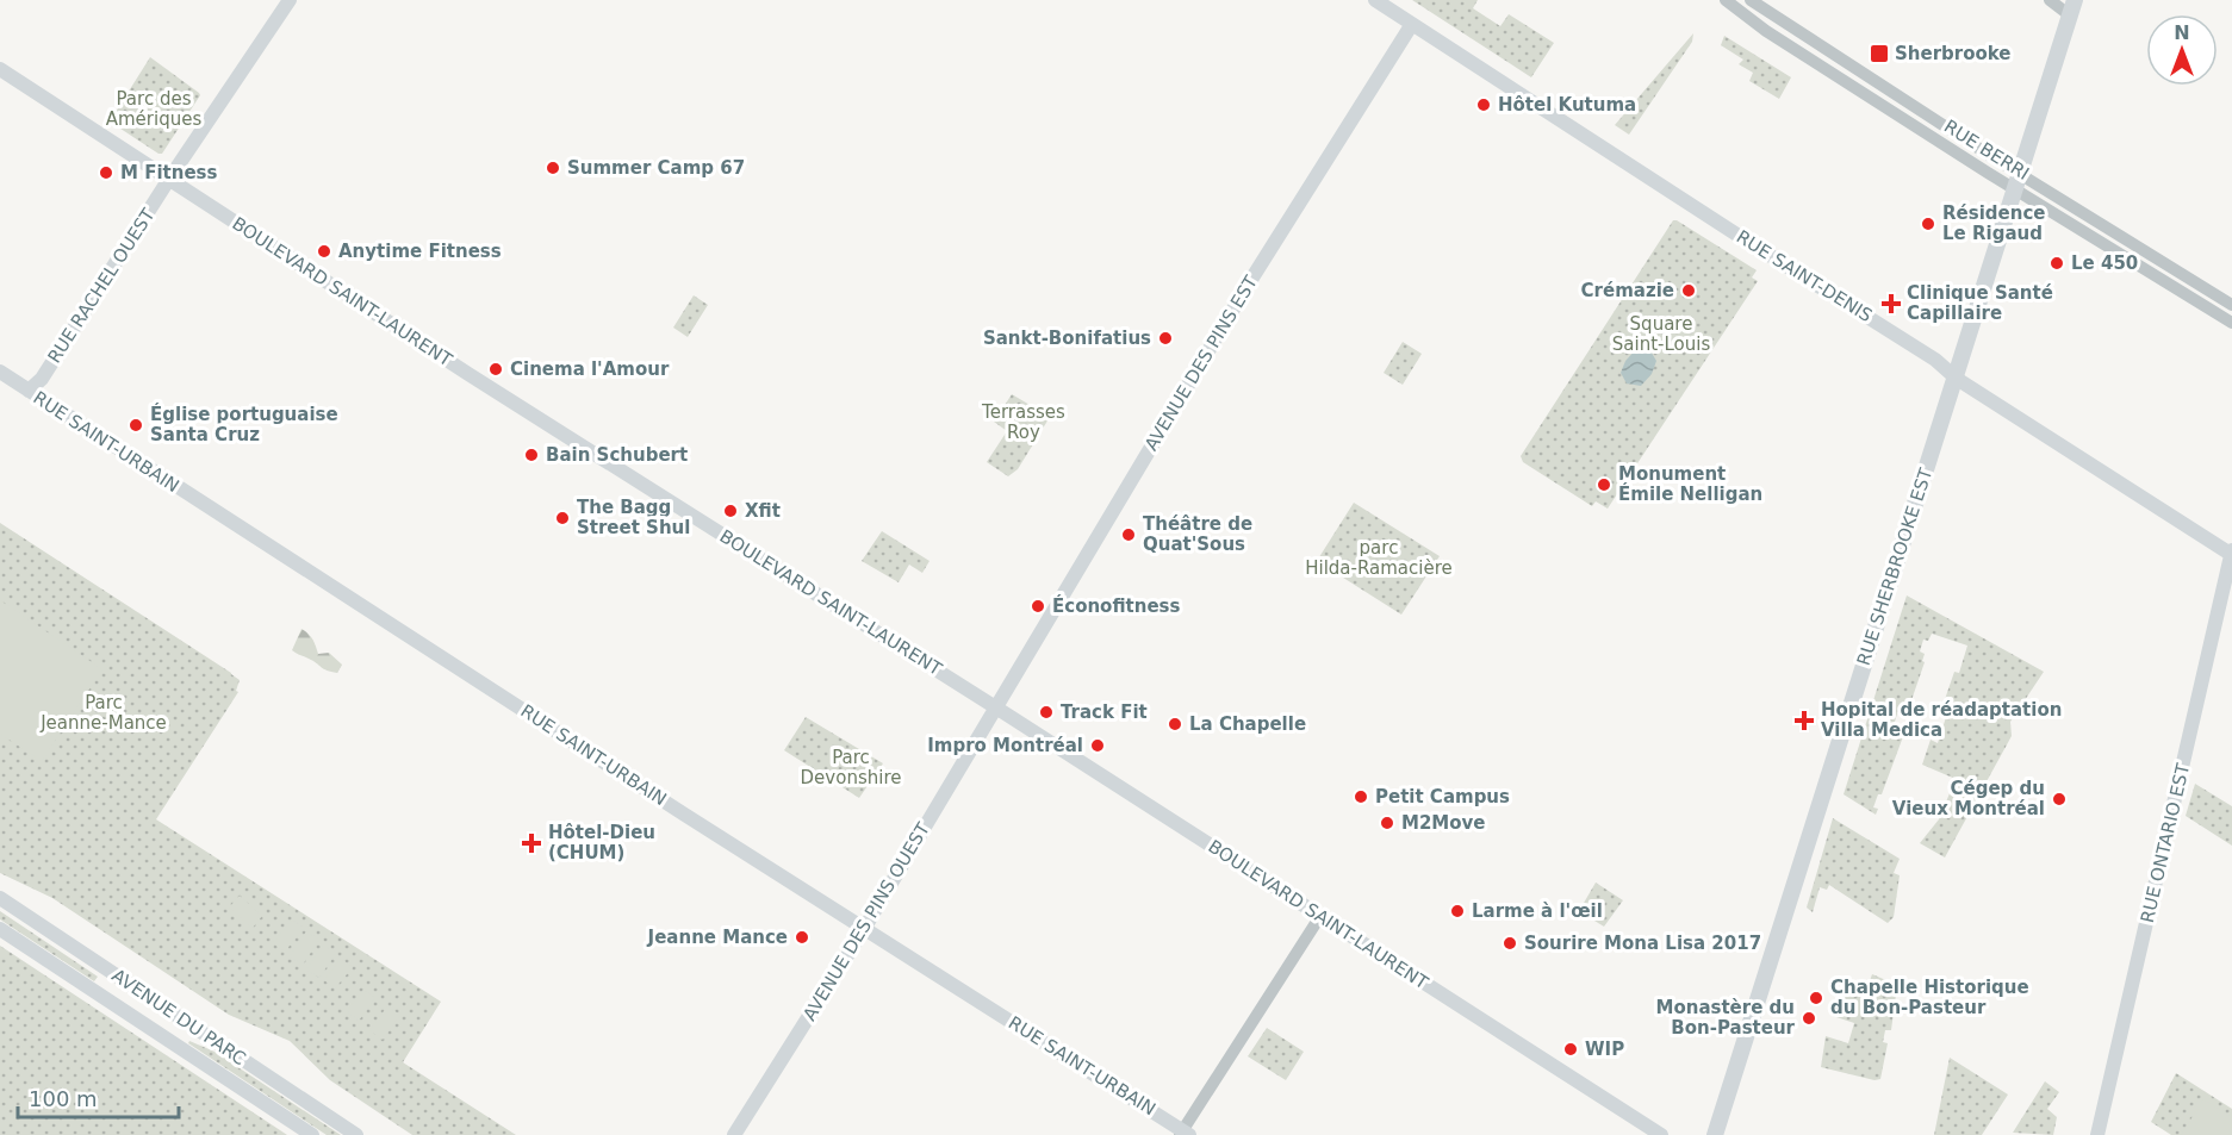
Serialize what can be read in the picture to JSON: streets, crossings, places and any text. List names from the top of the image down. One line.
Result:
{"streets":{"main road":["RUE SAINT-DENIS","RUE RACHEL OUEST","BOULEVARD SAINT-LAURENT","AVENUE DES PINS EST","RUE SAINT-URBAIN","RUE SHERBROOKE EST","RUE ONTARIO EST","AVENUE DES PINS OUEST","AVENUE DU PARC"],"street":["RUE BERRI"]},"crossings":[["RUE SAINT-DENIS","AVENUE DES PINS EST"],["RUE SAINT-DENIS","RUE SHERBROOKE EST"],["RUE SAINT-DENIS","RUE ONTARIO EST"],["RUE RACHEL OUEST","BOULEVARD SAINT-LAURENT"],["RUE RACHEL OUEST","RUE SAINT-URBAIN"],["BOULEVARD SAINT-LAURENT","AVENUE DES PINS EST"],["BOULEVARD SAINT-LAURENT","AVENUE DES PINS OUEST"],["AVENUE DES PINS EST","AVENUE DES PINS OUEST"],["RUE SAINT-URBAIN","AVENUE DES PINS OUEST"]],"parks":["Parc des Amériques","Square Saint-Louis","Terrasses Roy","parc Hilda-Ramacière","Parc Jeanne-Mance","Parc Devonshire"],"places":{"transit":["Sherbrooke"],"other":["Hôtel Kutuma","Summer Camp 67","M Fitness","Résidence Le Rigaud","Anytime Fitness","Le 450","Crémazie","Sankt-Bonifatius","Cinema l'Amour","Église portuguaise Santa Cruz","Bain Schubert","Monument Émile Nelligan","Xfit","The Bagg Street Shul","Théâtre de Quat'Sous","Éconofitness","Track Fit","La Chapelle","Impro Montréal","Petit Campus","Cégep du Vieux Montréal","M2Move","Larme à l'œil","Jeanne Mance","Sourire Mona Lisa 2017","Chapelle Historique du Bon-Pasteur","Monastère du Bon-Pasteur","WIP"],"health":["Clinique Santé Capillaire","Hopital de réadaptation Villa Medica","Hôtel-Dieu (CHUM)"]},"scale_bar":"100 m","north":"top"}
